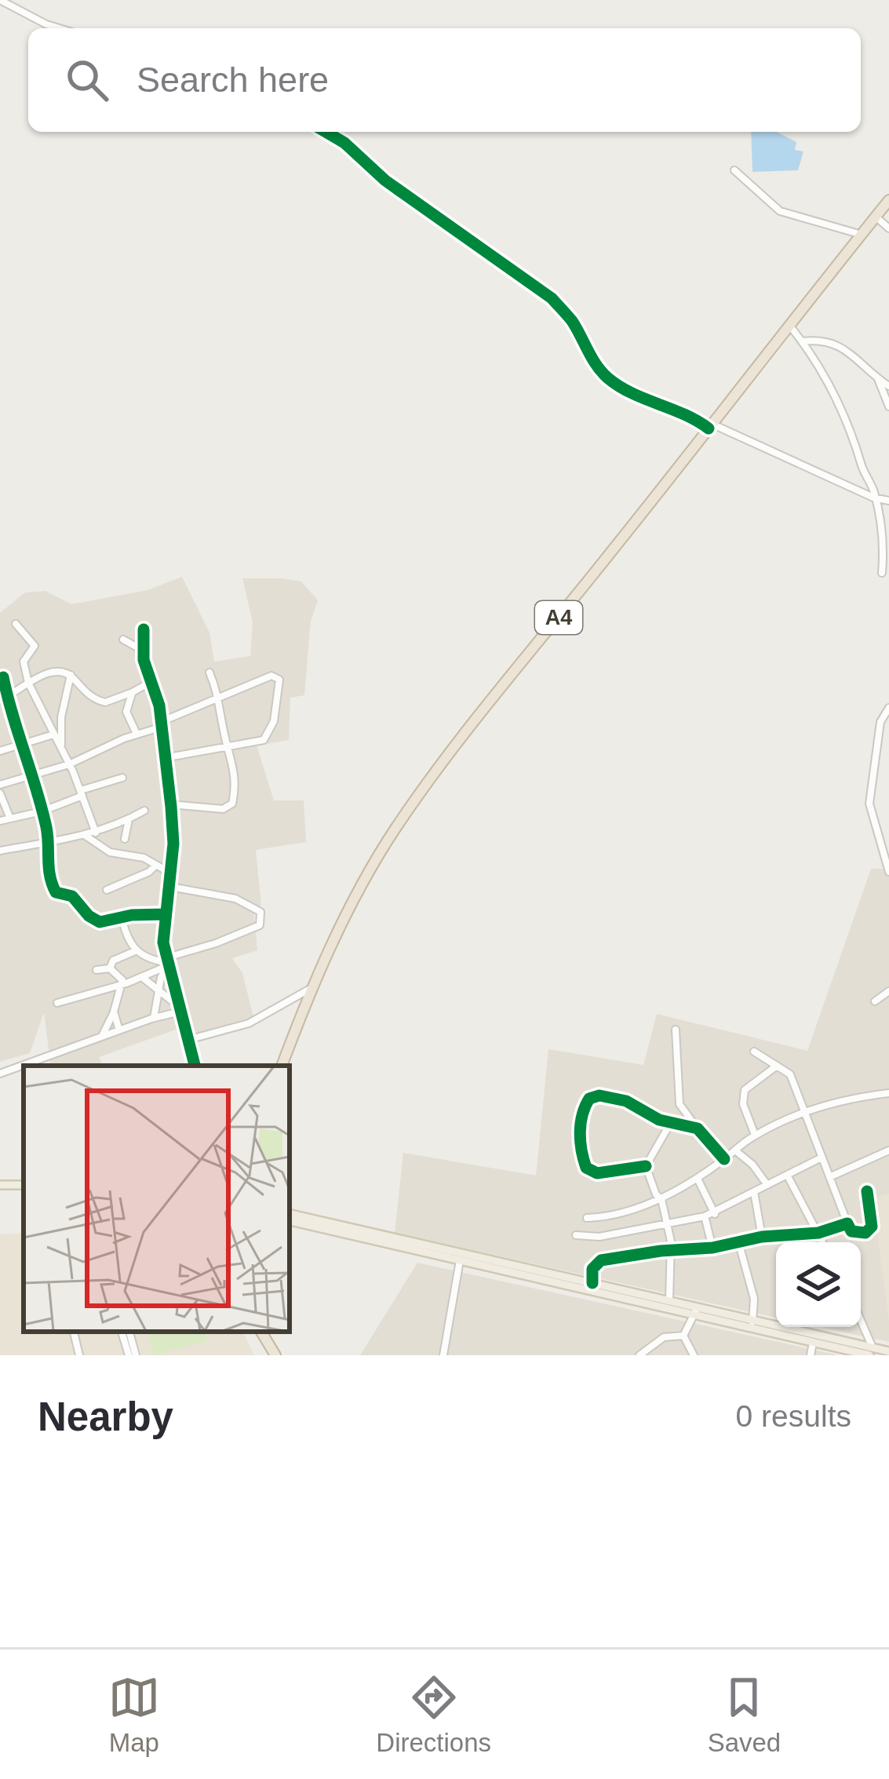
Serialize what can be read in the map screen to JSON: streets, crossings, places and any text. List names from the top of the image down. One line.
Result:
{"streets":{"highway":["A4"]},"page":{"search":"Search here","heading":["Nearby","0 results"],"nav":["Map","Directions","Saved"]}}
